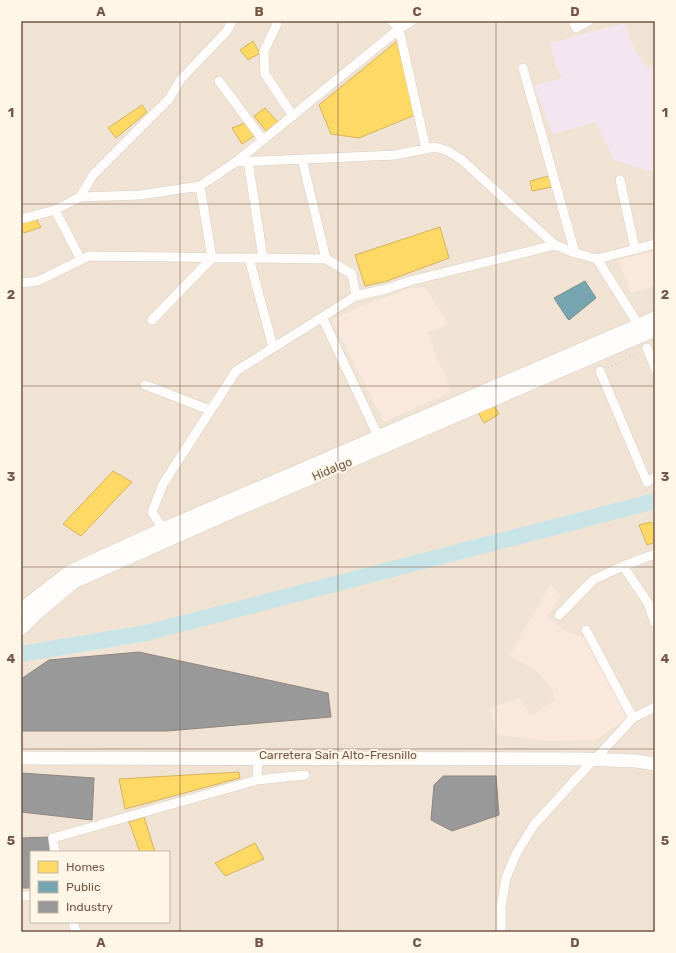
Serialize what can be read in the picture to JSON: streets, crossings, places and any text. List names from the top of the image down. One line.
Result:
{"streets":{"main road":["Hidalgo","Carretera Sain Alto-Fresnillo"]},"legend":["Homes","Public","Industry"],"grid":{"columns":["A","B","C","D"],"rows":["1","2","3","4","5"]}}
